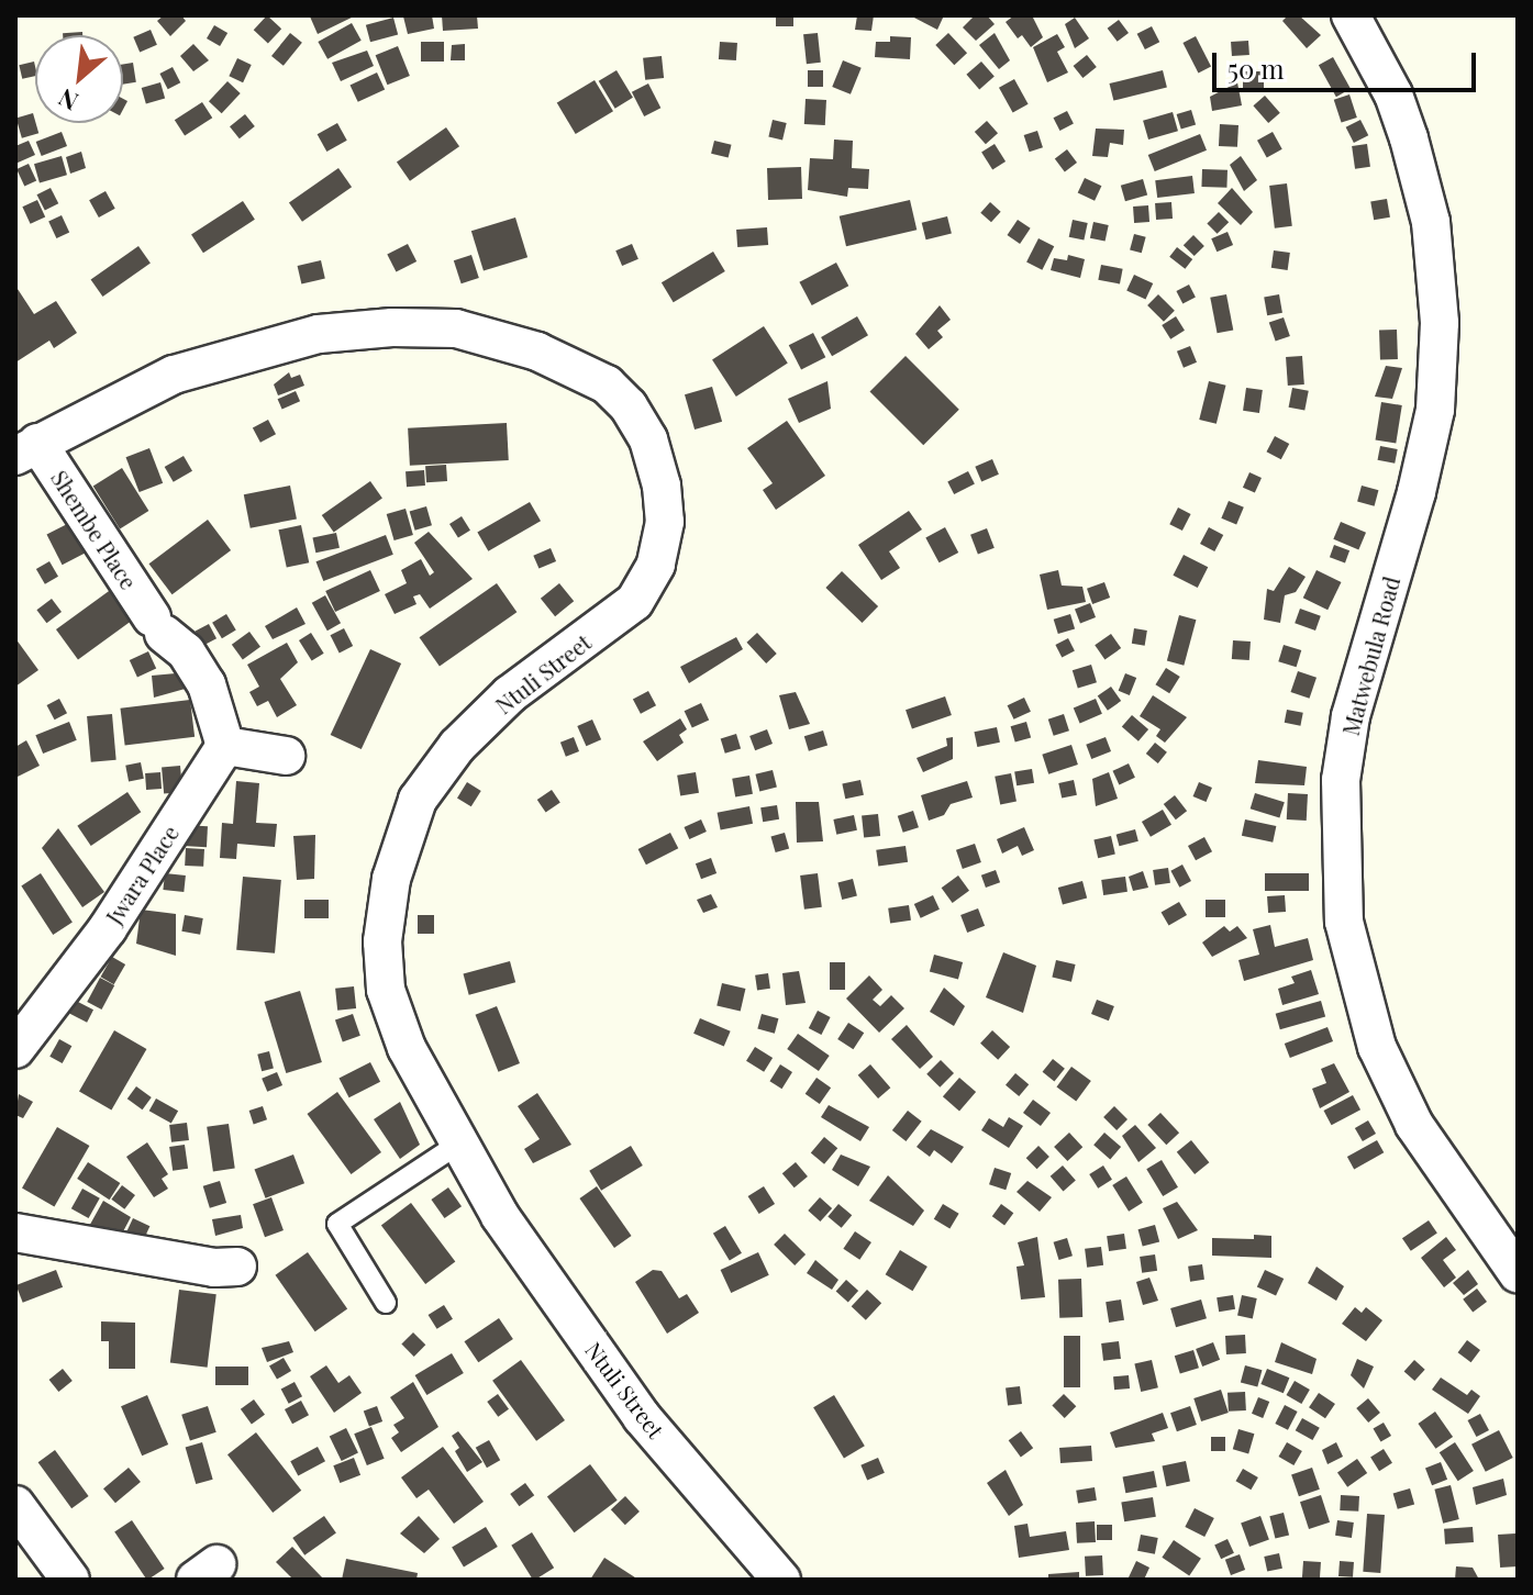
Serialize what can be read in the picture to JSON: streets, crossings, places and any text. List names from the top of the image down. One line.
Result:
{"streets":{"street":["Shembe Place","Matwebula Road","Ntuli Street","Jwara Place"]},"crossings":[["Shembe Place","Ntuli Street"],["Shembe Place","Jwara Place"]],"scale_bar":"50 m","north":"bottom left"}
